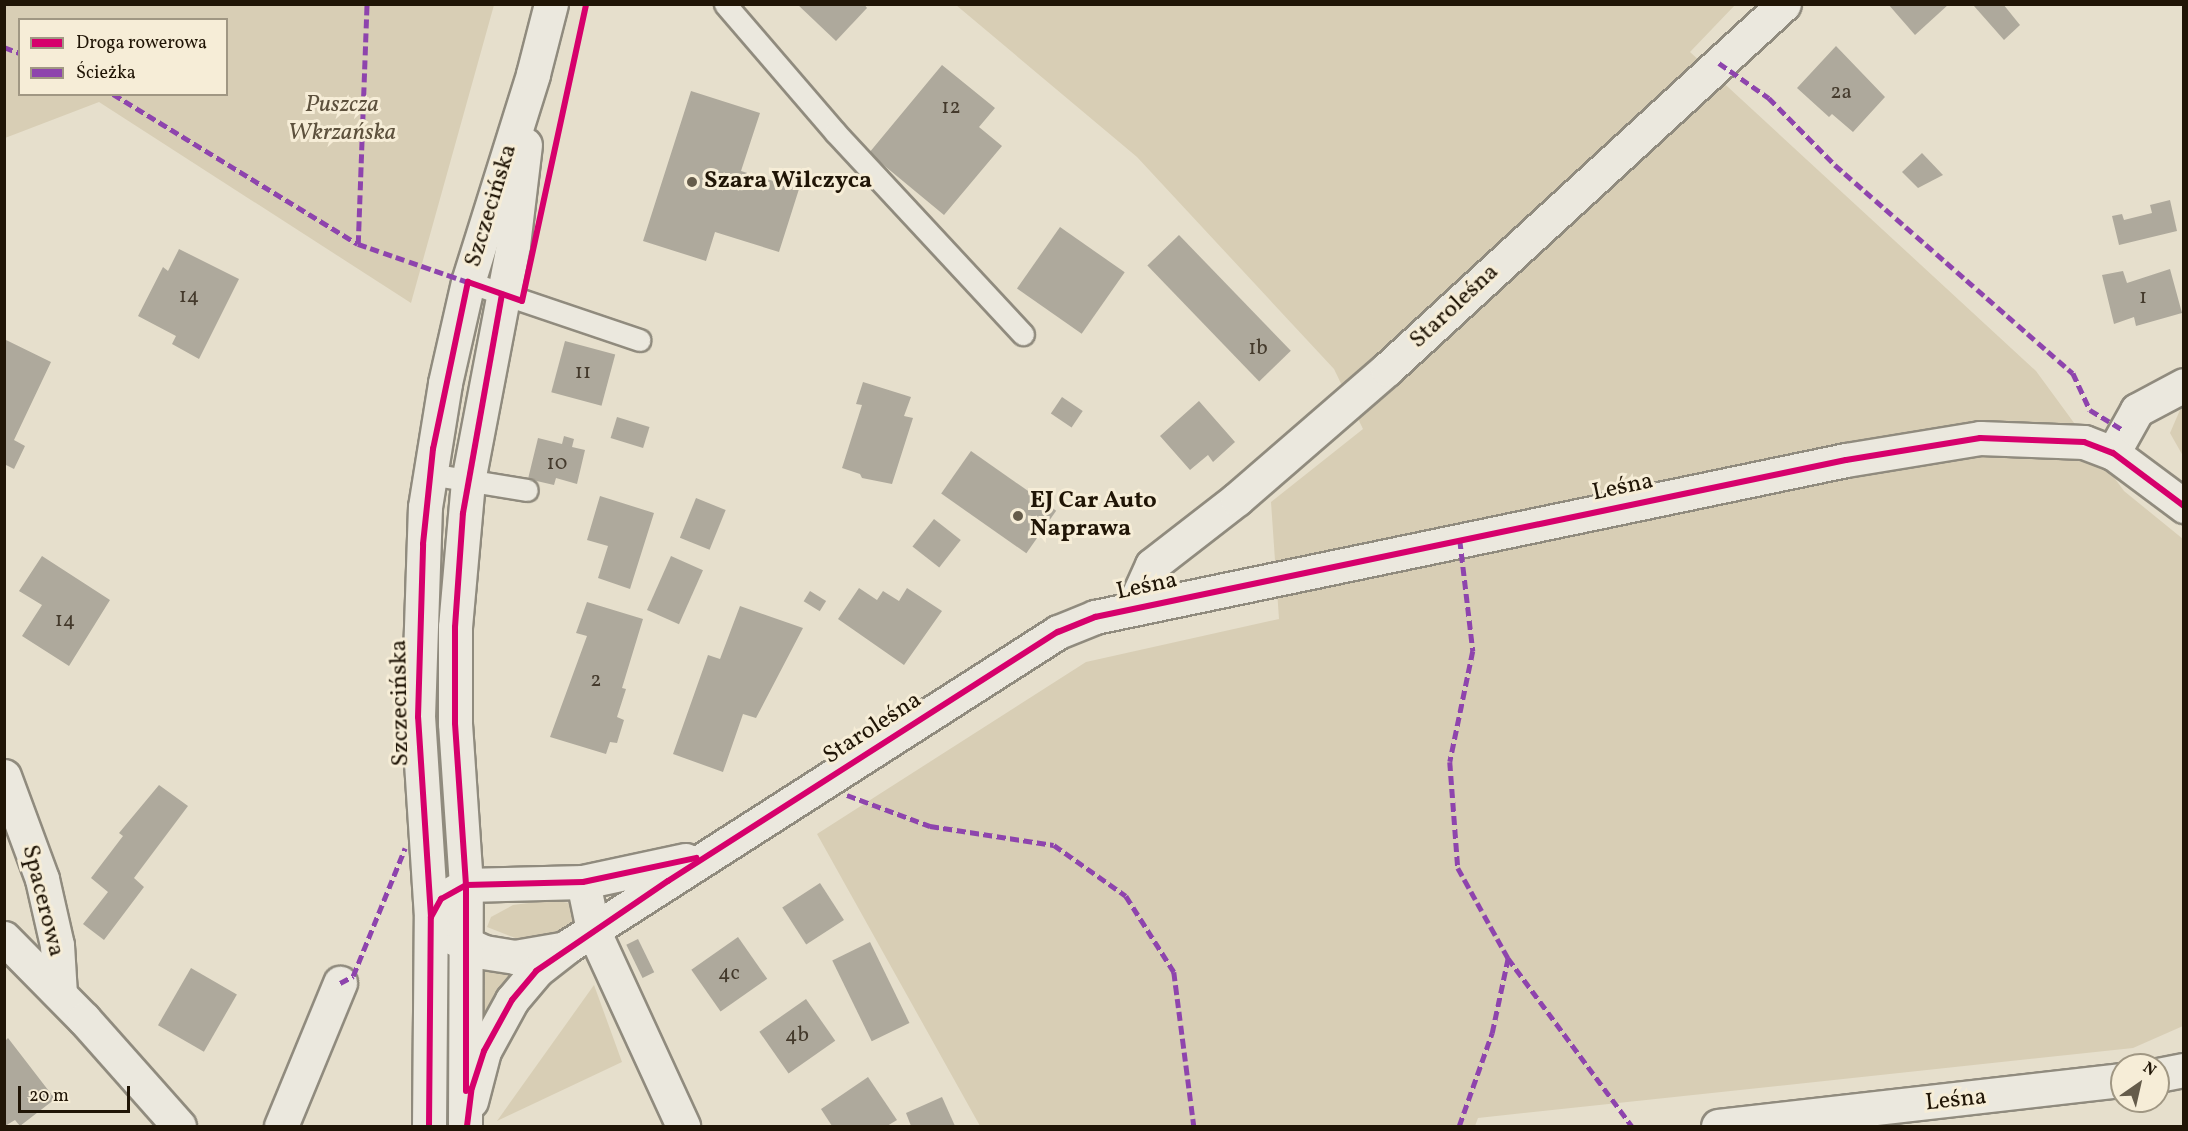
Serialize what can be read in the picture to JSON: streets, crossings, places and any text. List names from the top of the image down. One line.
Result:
{"streets":{"street":["Szczecińska","Staroleśna","Leśna","Spacerowa"]},"crossings":[["Szczecińska","Staroleśna"],["Staroleśna","Leśna"]],"parks":["Puszcza Wkrzańska"],"places":["Szara Wilczyca","EJ Car Auto Naprawa"],"house_numbers":["2a","12","14","1","1b","11","10","14","2","4c","4b"],"legend":["Droga rowerowa","Ścieżka"],"scale_bar":"20 m","north":"top right"}
